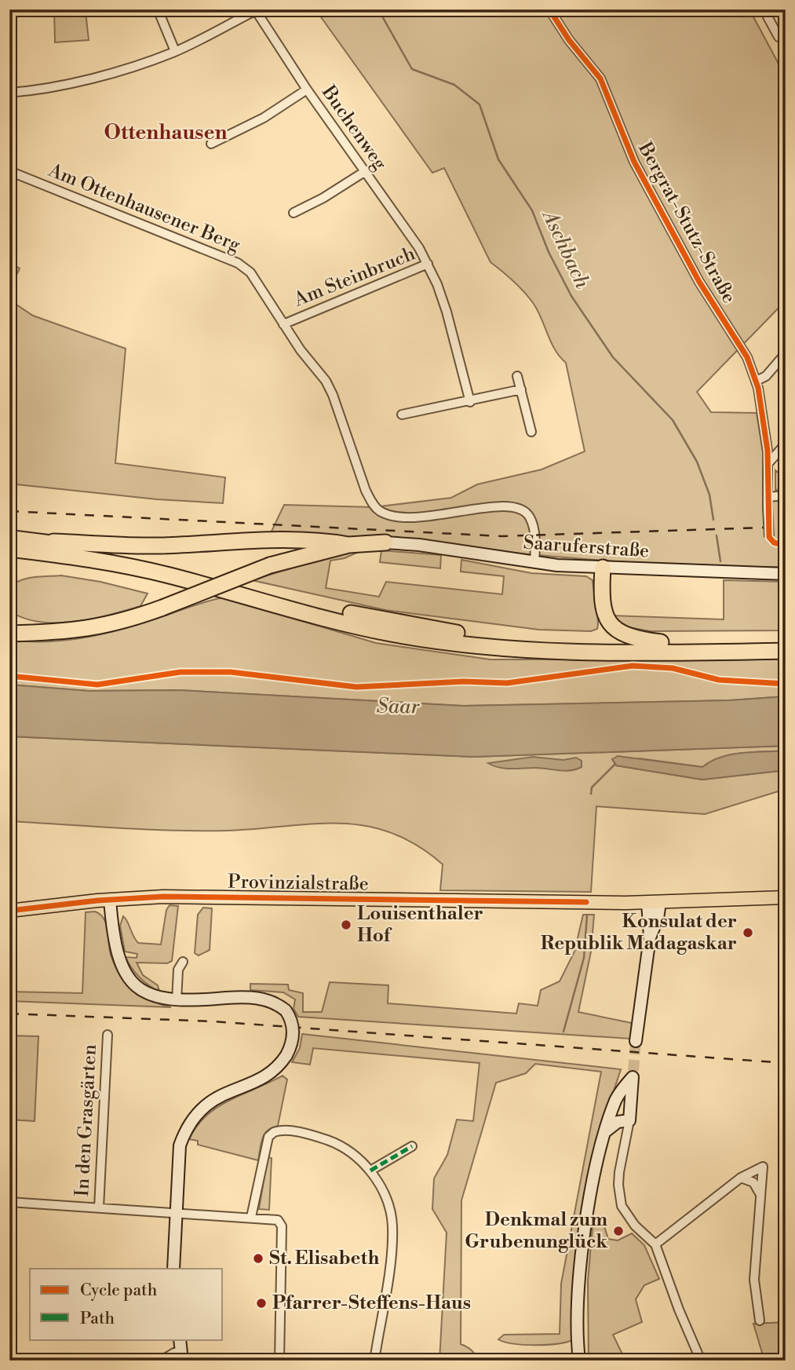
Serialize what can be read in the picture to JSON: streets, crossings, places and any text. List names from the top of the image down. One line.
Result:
{"streets":{"main road":["Provinzialstraße"],"street":["Buchenweg","Am Ottenhausener Berg","Bergrat-Stutz-Straße","Am Steinbruch","Saaruferstraße","In den Grasgärten"]},"crossings":[["Buchenweg","Am Steinbruch"],["Am Ottenhausener Berg","Am Steinbruch"],["Am Ottenhausener Berg","Saaruferstraße"]],"districts":["Ottenhausen"],"water":["Aschbach","Saar"],"places":["Louisenthaler Hof","Konsulat der Republik Madagaskar","Denkmal zum Grubenunglück","St. Elisabeth","Pfarrer-Steffens-Haus"],"legend":["Cycle path","Path"]}
